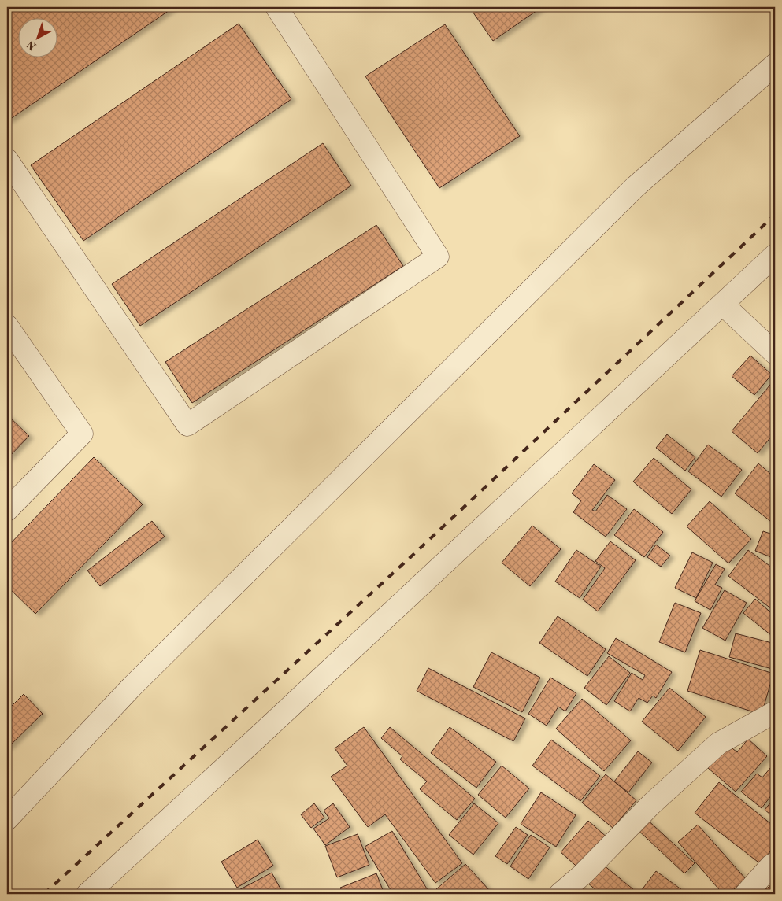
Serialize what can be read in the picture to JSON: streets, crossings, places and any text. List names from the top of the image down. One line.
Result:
{"north":"bottom left"}
